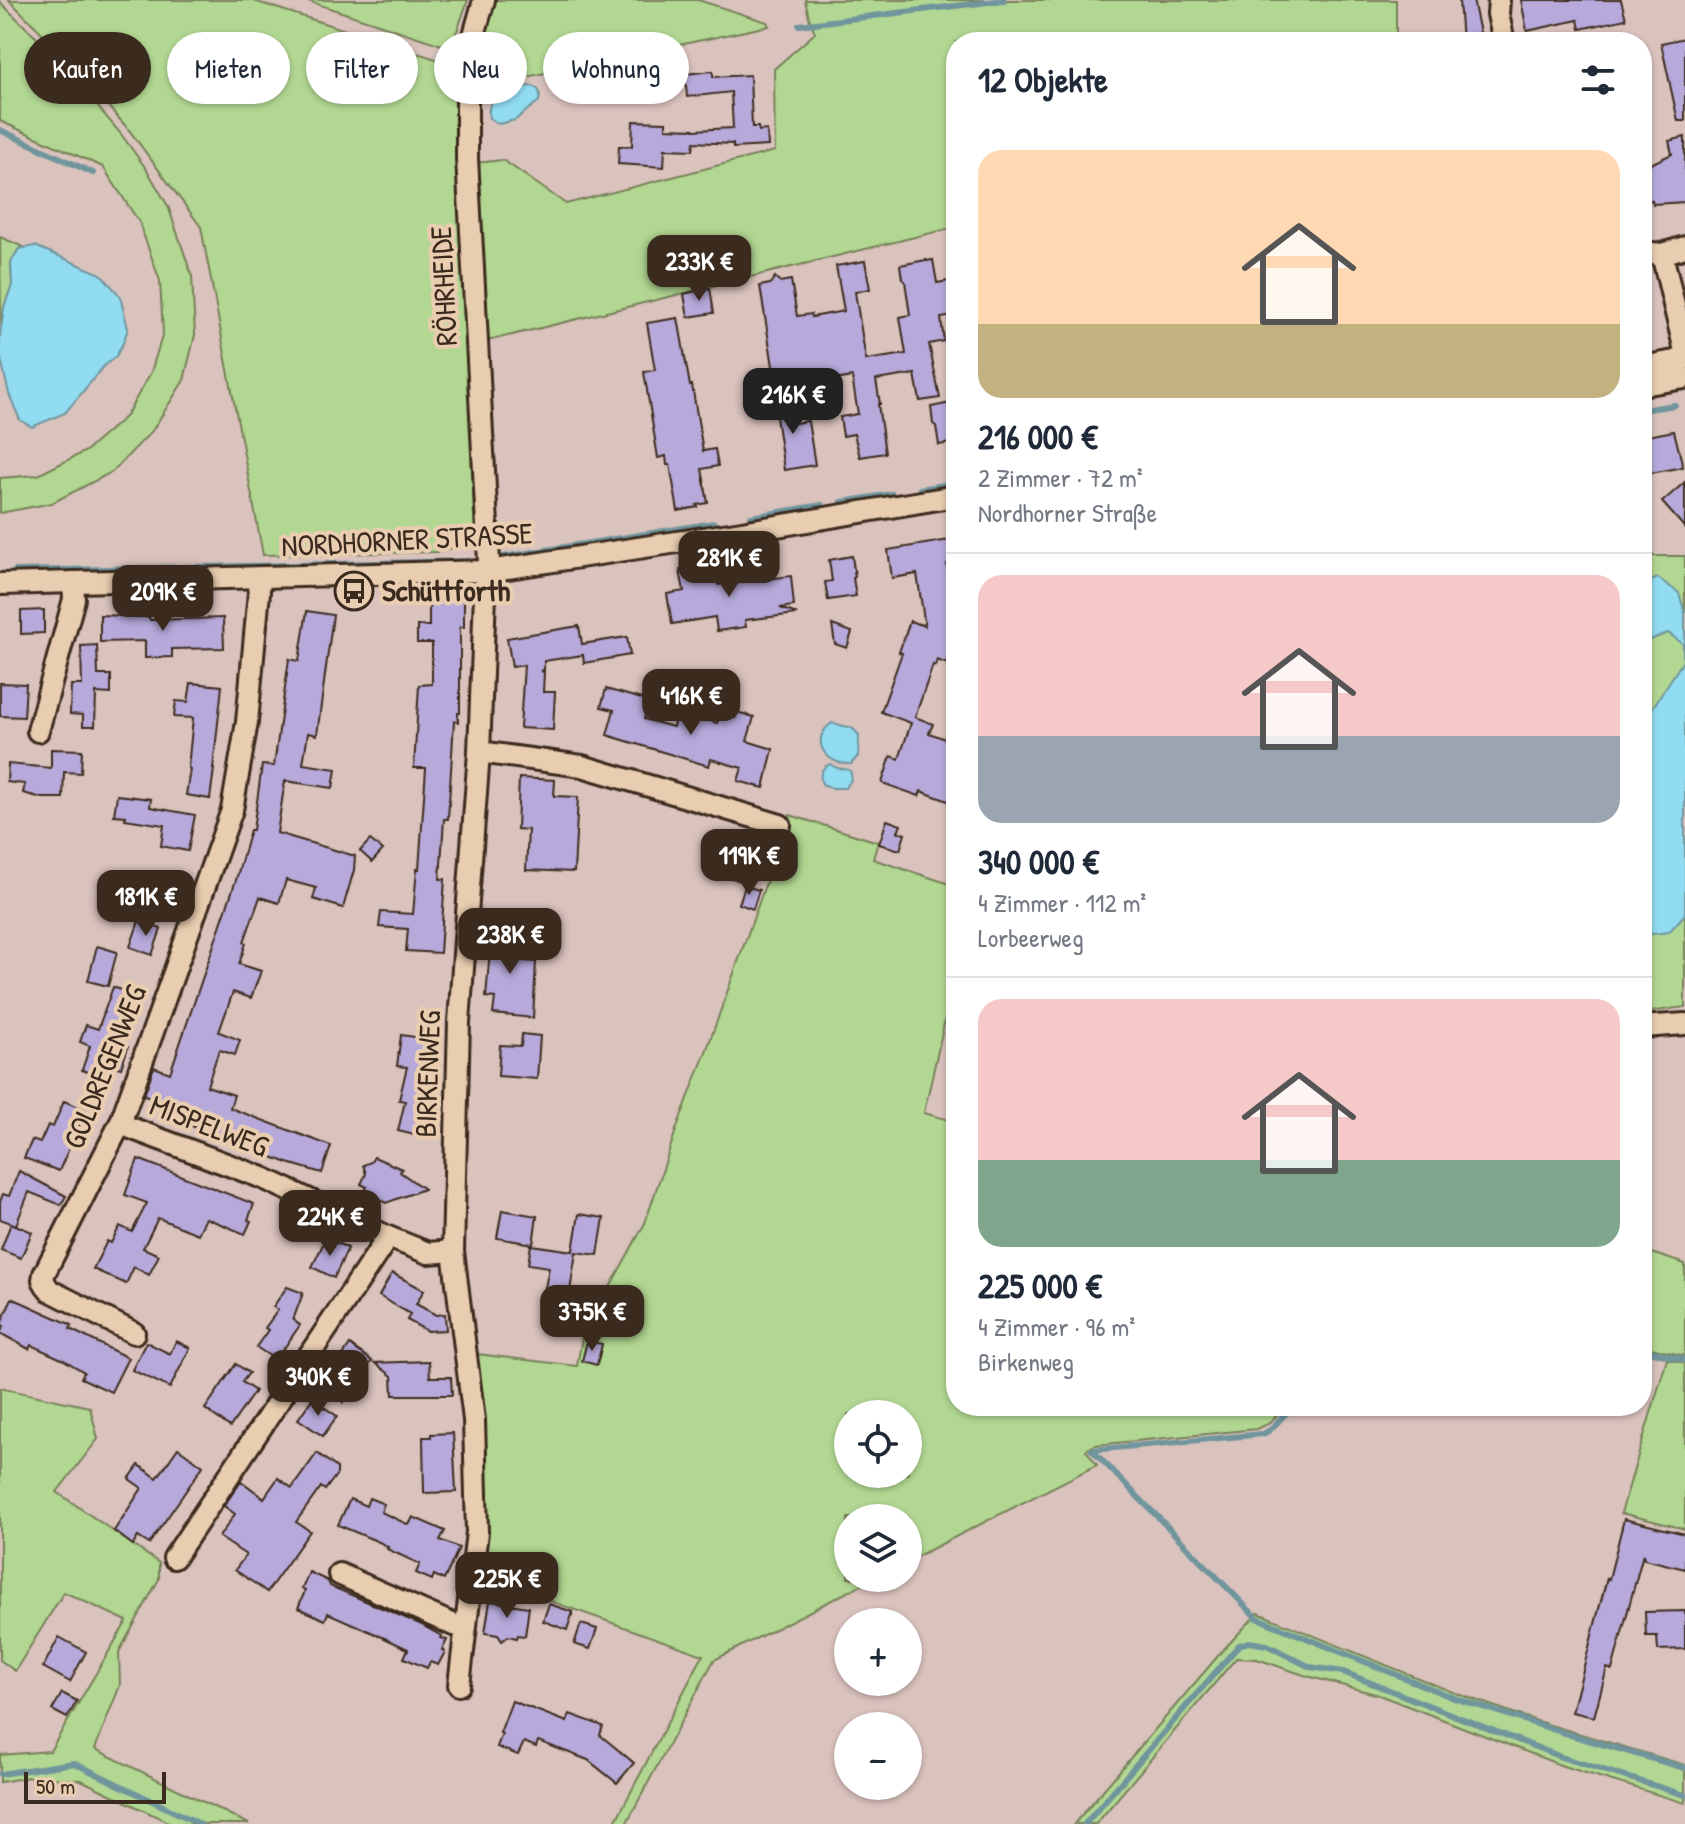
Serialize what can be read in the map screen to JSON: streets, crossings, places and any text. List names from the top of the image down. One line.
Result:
{"streets":{"street":["RÖHRHEIDE","NORDHORNER STRASSE","GOLDREGENWEG","BIRKENWEG","MISPELWEG"]},"crossings":[["RÖHRHEIDE","NORDHORNER STRASSE"],["RÖHRHEIDE","BIRKENWEG"],["NORDHORNER STRASSE","GOLDREGENWEG"],["NORDHORNER STRASSE","BIRKENWEG"],["GOLDREGENWEG","MISPELWEG"],["BIRKENWEG","MISPELWEG"]],"places":{"bus stop":["Schüttforth"]},"scale_bar":"50 m","page":{"chip":["Kaufen","Mieten","Filter","Neu","Wohnung"],"heading":"12 Objekte","list":[{"name":"216 000 €","note":"2 Zimmer · 72 m² · Nordhorner Straße"},{"name":"340 000 €","note":"4 Zimmer · 112 m² · Lorbeerweg"},{"name":"225 000 €","note":"4 Zimmer · 96 m² · Birkenweg"}],"price":["233K €","216K €","281K €","209K €","416K €","119K €","181K €","238K €","224K €","375K €","340K €","225K €"],"map_buttons":["+","−"],"scale":"50 m"}}
